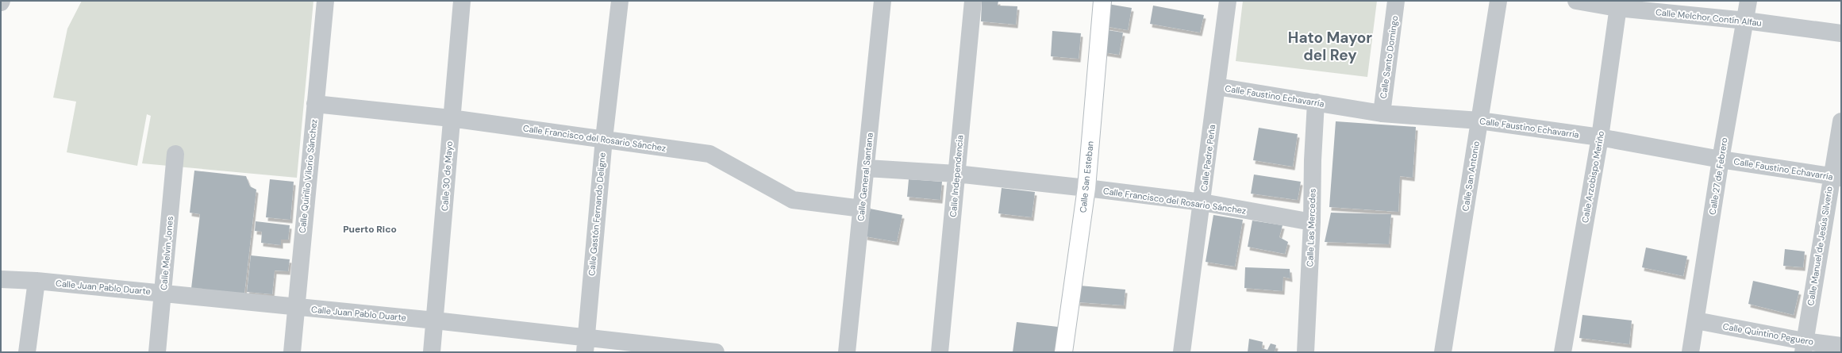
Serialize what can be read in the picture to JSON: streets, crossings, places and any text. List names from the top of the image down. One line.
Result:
{"streets":{"street":["Calle Melchor Contín Alfau","Calle Santo Domingo","Calle Faustino Echavarría","Calle Francisco del Rosario Sánchez","Calle Padre Peña","Calle Quirilio Vilorio Sánchez","Calle 30 de Mayo","Calle Independencia","Calle San Antonio","Calle 27 de Febrero","Calle General Santana","Calle San Esteban","Calle Arzobispo Meriño","Calle Gastón Fernando Deligne","Calle Las Mercedes","Calle Manuel de Jesús Silverio","Calle Melvin Jones","Calle Juan Pablo Duarte","Calle Quintino Peguero"]},"crossings":[["Calle Melchor Contín Alfau","Calle 27 de Febrero"],["Calle Melchor Contín Alfau","Calle Arzobispo Meriño"],["Calle Santo Domingo","Calle Faustino Echavarría"],["Calle Faustino Echavarría","Calle Padre Peña"],["Calle Faustino Echavarría","Calle San Antonio"],["Calle Faustino Echavarría","Calle 27 de Febrero"],["Calle Faustino Echavarría","Calle Arzobispo Meriño"],["Calle Faustino Echavarría","Calle Las Mercedes"],["Calle Faustino Echavarría","Calle Manuel de Jesús Silverio"],["Calle Francisco del Rosario Sánchez","Calle Padre Peña"],["Calle Francisco del Rosario Sánchez","Calle Quirilio Vilorio Sánchez"],["Calle Francisco del Rosario Sánchez","Calle 30 de Mayo"],["Calle Francisco del Rosario Sánchez","Calle Independencia"],["Calle Francisco del Rosario Sánchez","Calle General Santana"],["Calle Francisco del Rosario Sánchez","Calle San Esteban"],["Calle Francisco del Rosario Sánchez","Calle Gastón Fernando Deligne"],["Calle Francisco del Rosario Sánchez","Calle Las Mercedes"],["Calle Quirilio Vilorio Sánchez","Calle Juan Pablo Duarte"],["Calle 30 de Mayo","Calle Juan Pablo Duarte"],["Calle 27 de Febrero","Calle Quintino Peguero"],["Calle Gastón Fernando Deligne","Calle Juan Pablo Duarte"],["Calle Manuel de Jesús Silverio","Calle Quintino Peguero"],["Calle Melvin Jones","Calle Juan Pablo Duarte"]],"districts":["Hato Mayor del Rey","Puerto Rico"]}
